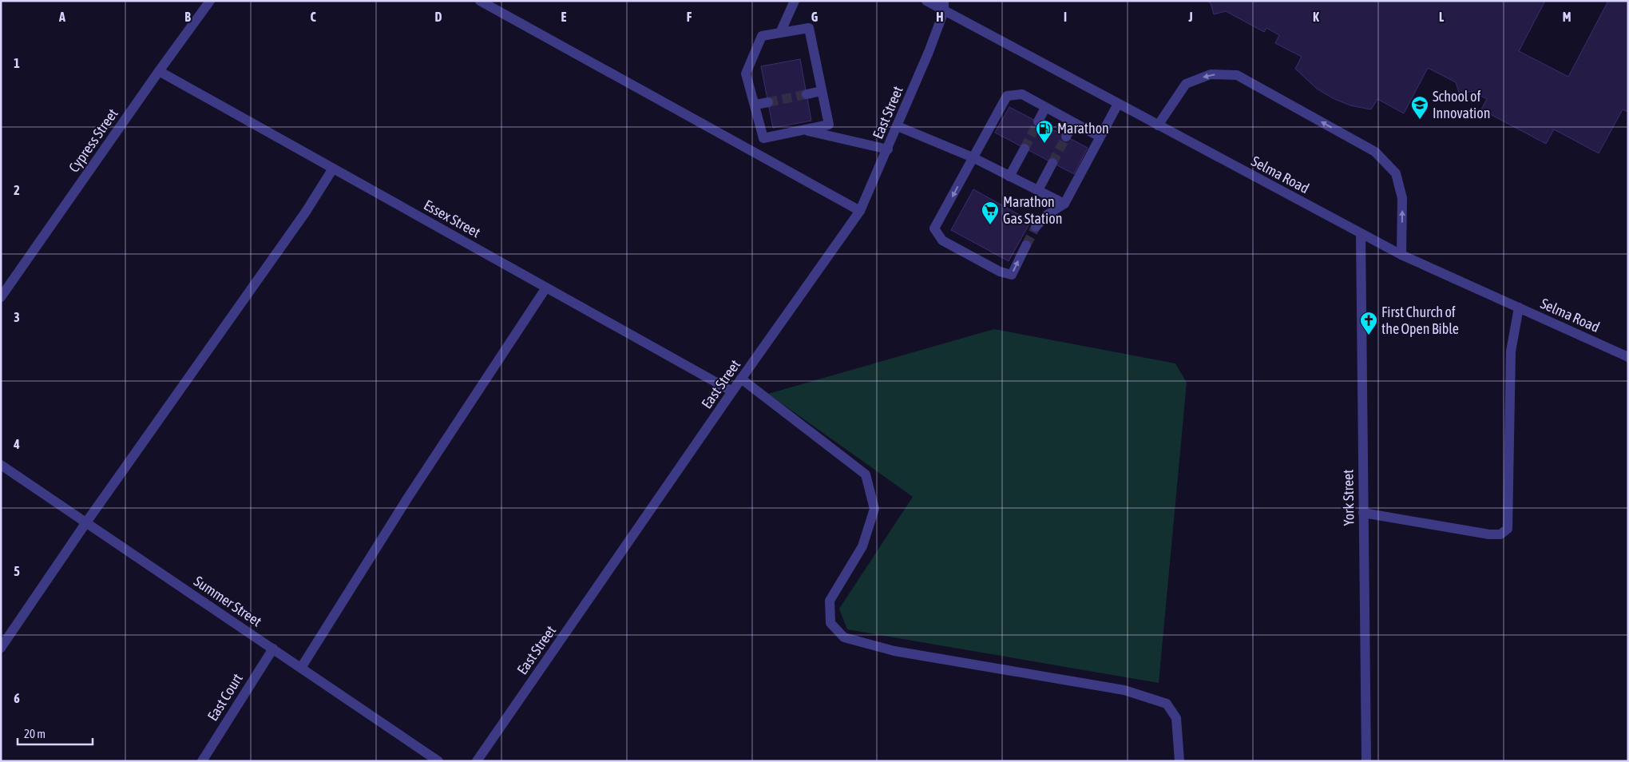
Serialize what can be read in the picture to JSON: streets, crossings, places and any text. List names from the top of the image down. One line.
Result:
{"streets":{"street":["East Street","Cypress Street","Selma Road","Essex Street","York Street","Summer Street","East Court"]},"crossings":[["East Street","Selma Road"],["East Street","Essex Street"],["Cypress Street","Essex Street"],["Selma Road","York Street"],["Summer Street","East Court"]],"places":{"school or university":["School of Innovation"],"fuel station":["Marathon"],"supermarket":["Marathon Gas Station"],"church":["First Church of the Open Bible"]},"scale_bar":"20 m","grid":{"columns":["A","B","C","D","E","F","G","H","I","J","K","L","M"],"rows":["1","2","3","4","5","6"]}}
